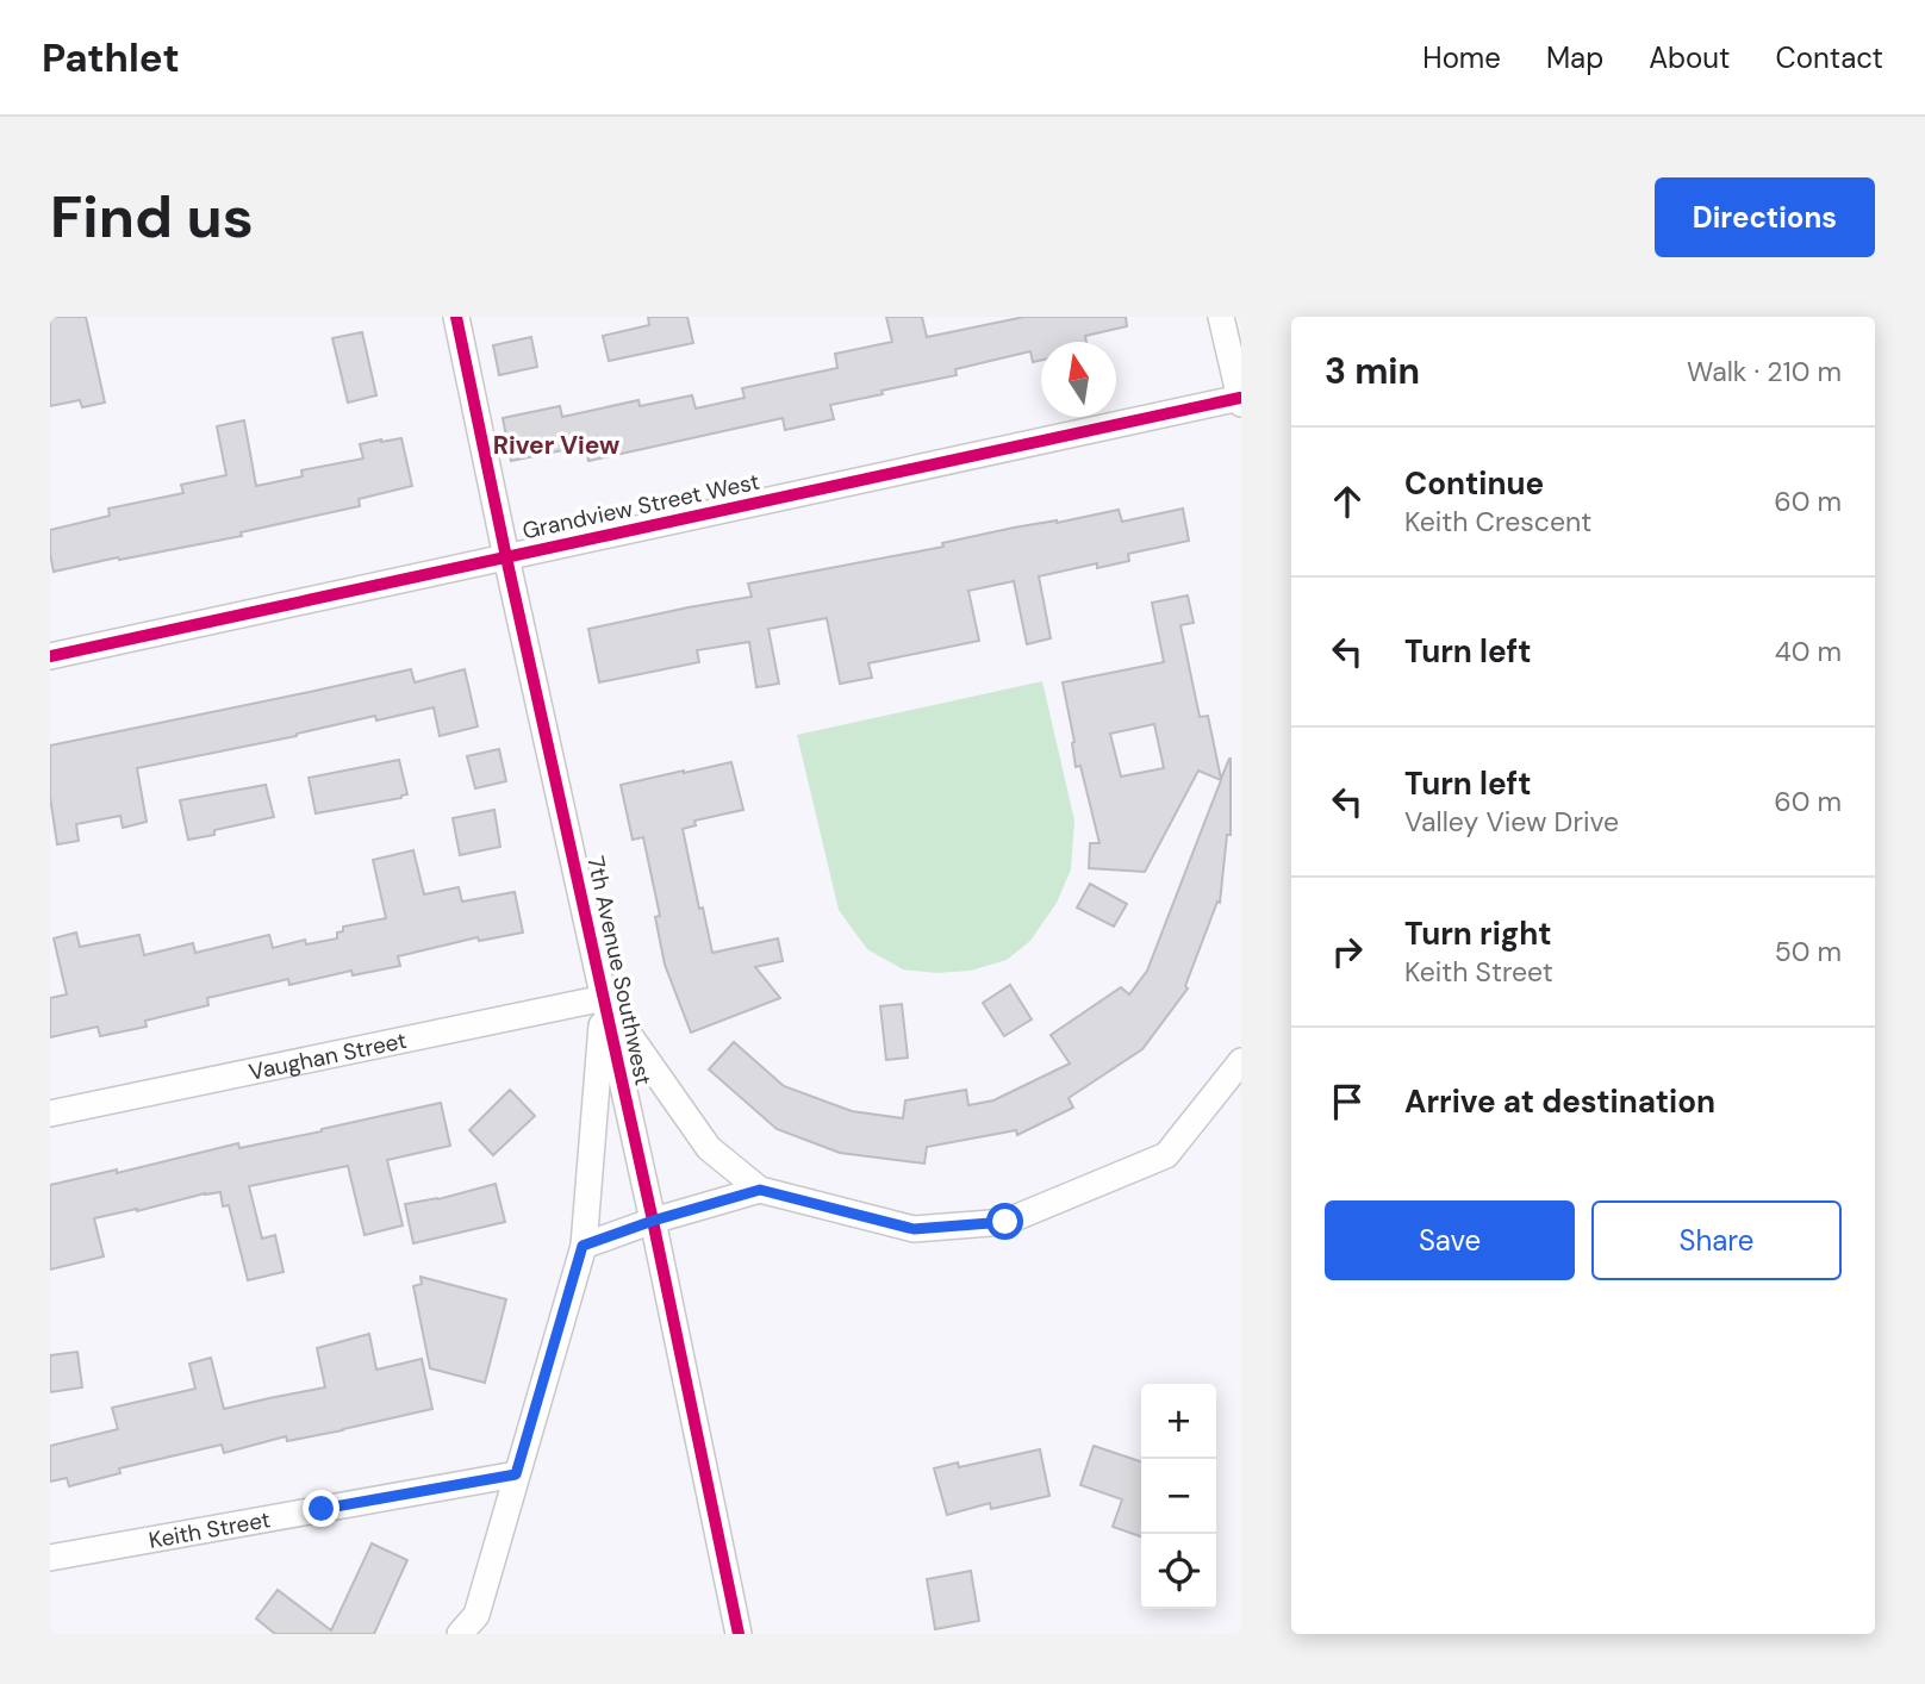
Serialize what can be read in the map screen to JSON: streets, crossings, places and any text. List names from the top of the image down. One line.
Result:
{"streets":{"street":["Grandview Street West","7th Avenue Southwest","Vaughan Street","Keith Street"]},"crossings":[["Grandview Street West","7th Avenue Southwest"],["7th Avenue Southwest","Vaughan Street"]],"districts":["River View"],"north":"top","page":{"header":"Pathlet","nav":["Home","Map","About","Contact"],"buttons":["Directions",["Save","Share"]],"title":"Find us","heading":["3 min","Walk · 210 m"],"list":[["Continue","Keith Crescent","60 m"],["Turn left","40 m"],["Turn left","Valley View Drive","60 m"],["Turn right","Keith Street","50 m"],"Arrive at destination"],"map_buttons":["+","−"]}}
